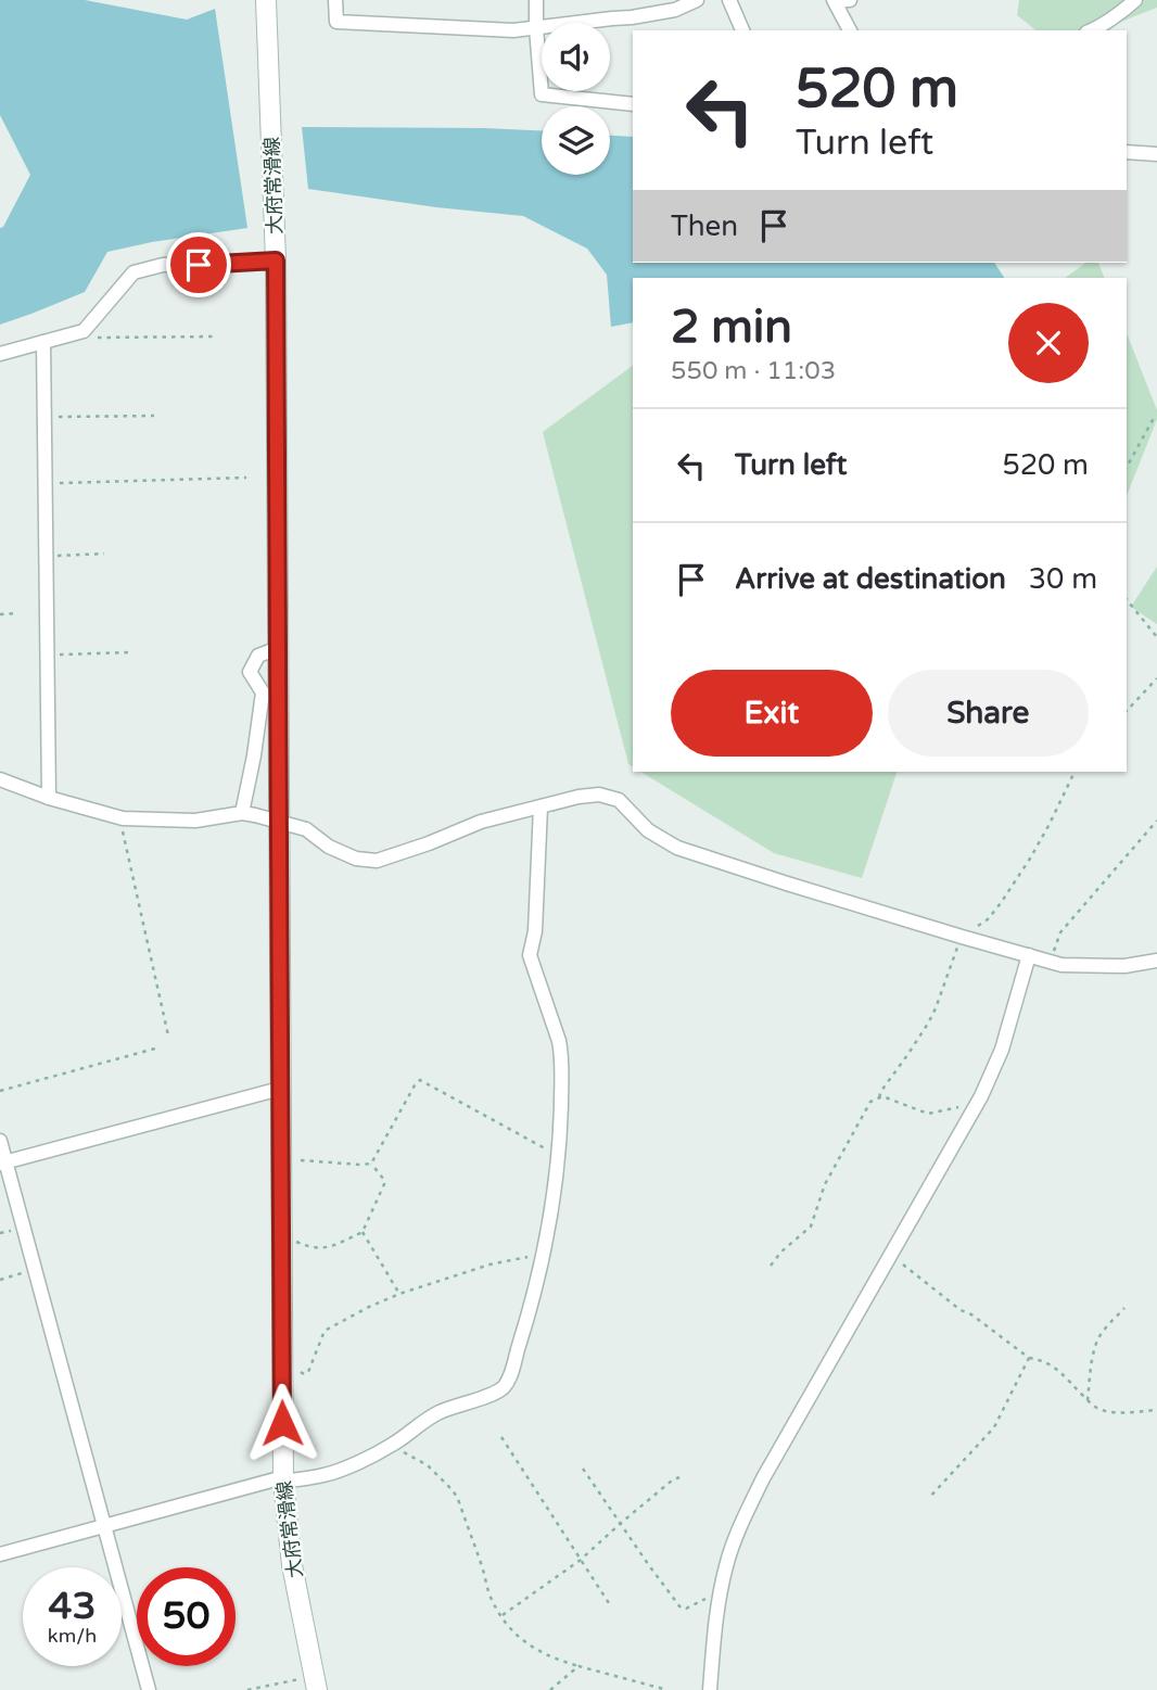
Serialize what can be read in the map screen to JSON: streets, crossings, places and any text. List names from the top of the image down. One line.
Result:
{"streets":{"main road":["大府常滑線"]},"page":{"turn":["520 m","Turn left"],"then":"Then","heading":["2 min","550 m · 11:03"],"list":[{"name":"Turn left","value":"520 m"},{"name":"Arrive at destination","value":"30 m"}],"buttons":["Exit","Share"],"speed":"43 km/h","limit":"50"}}
